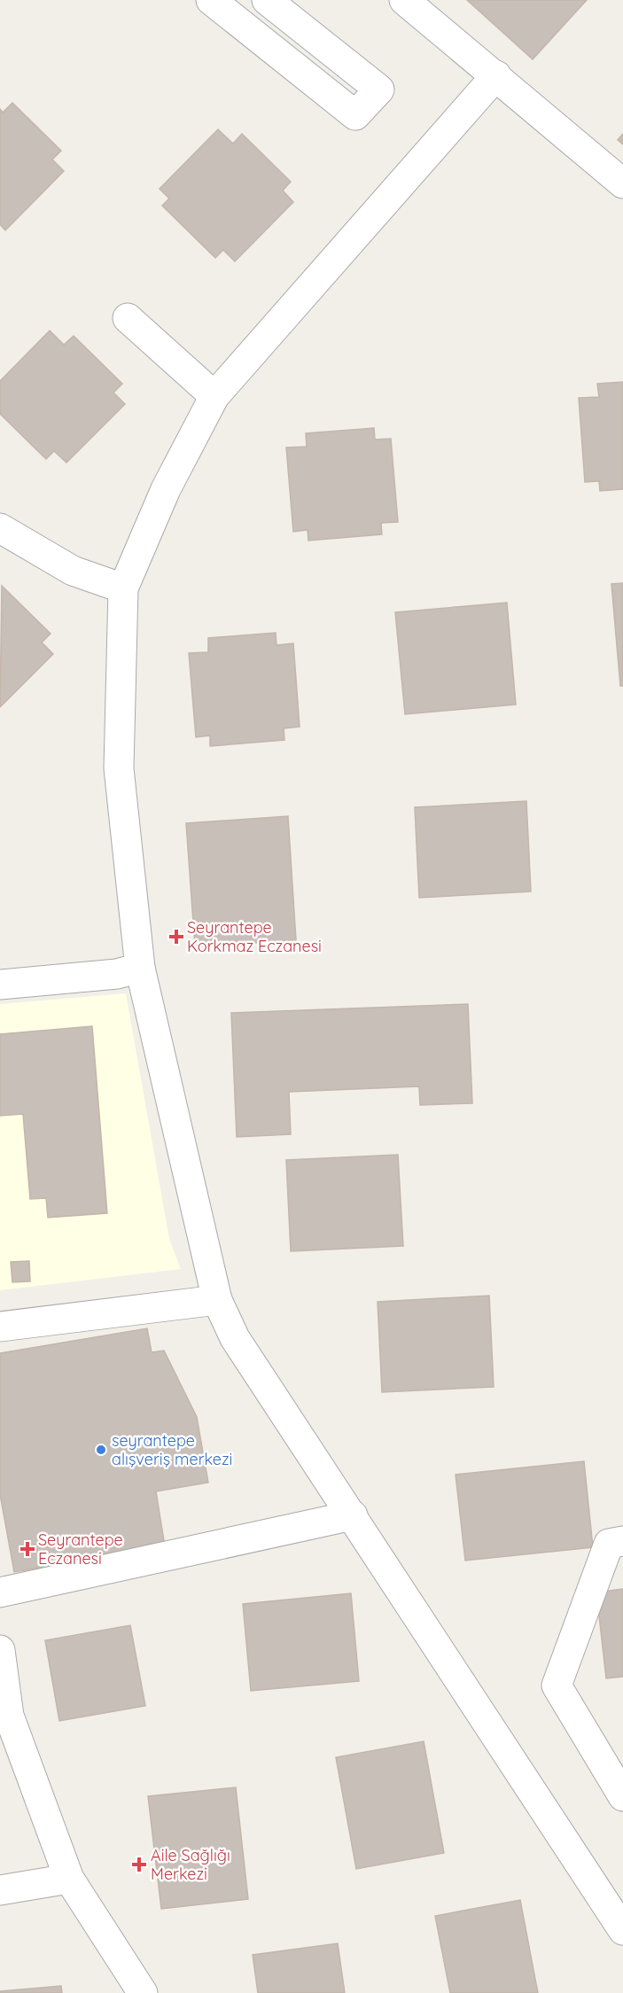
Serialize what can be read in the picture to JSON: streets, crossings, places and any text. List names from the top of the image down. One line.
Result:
{"places":{"health":["Seyrantepe Korkmaz Eczanesi","Seyrantepe Eczanesi","Aile Sağlığı Merkezi"],"other":["seyrantepe alışveriş merkezi"]}}
